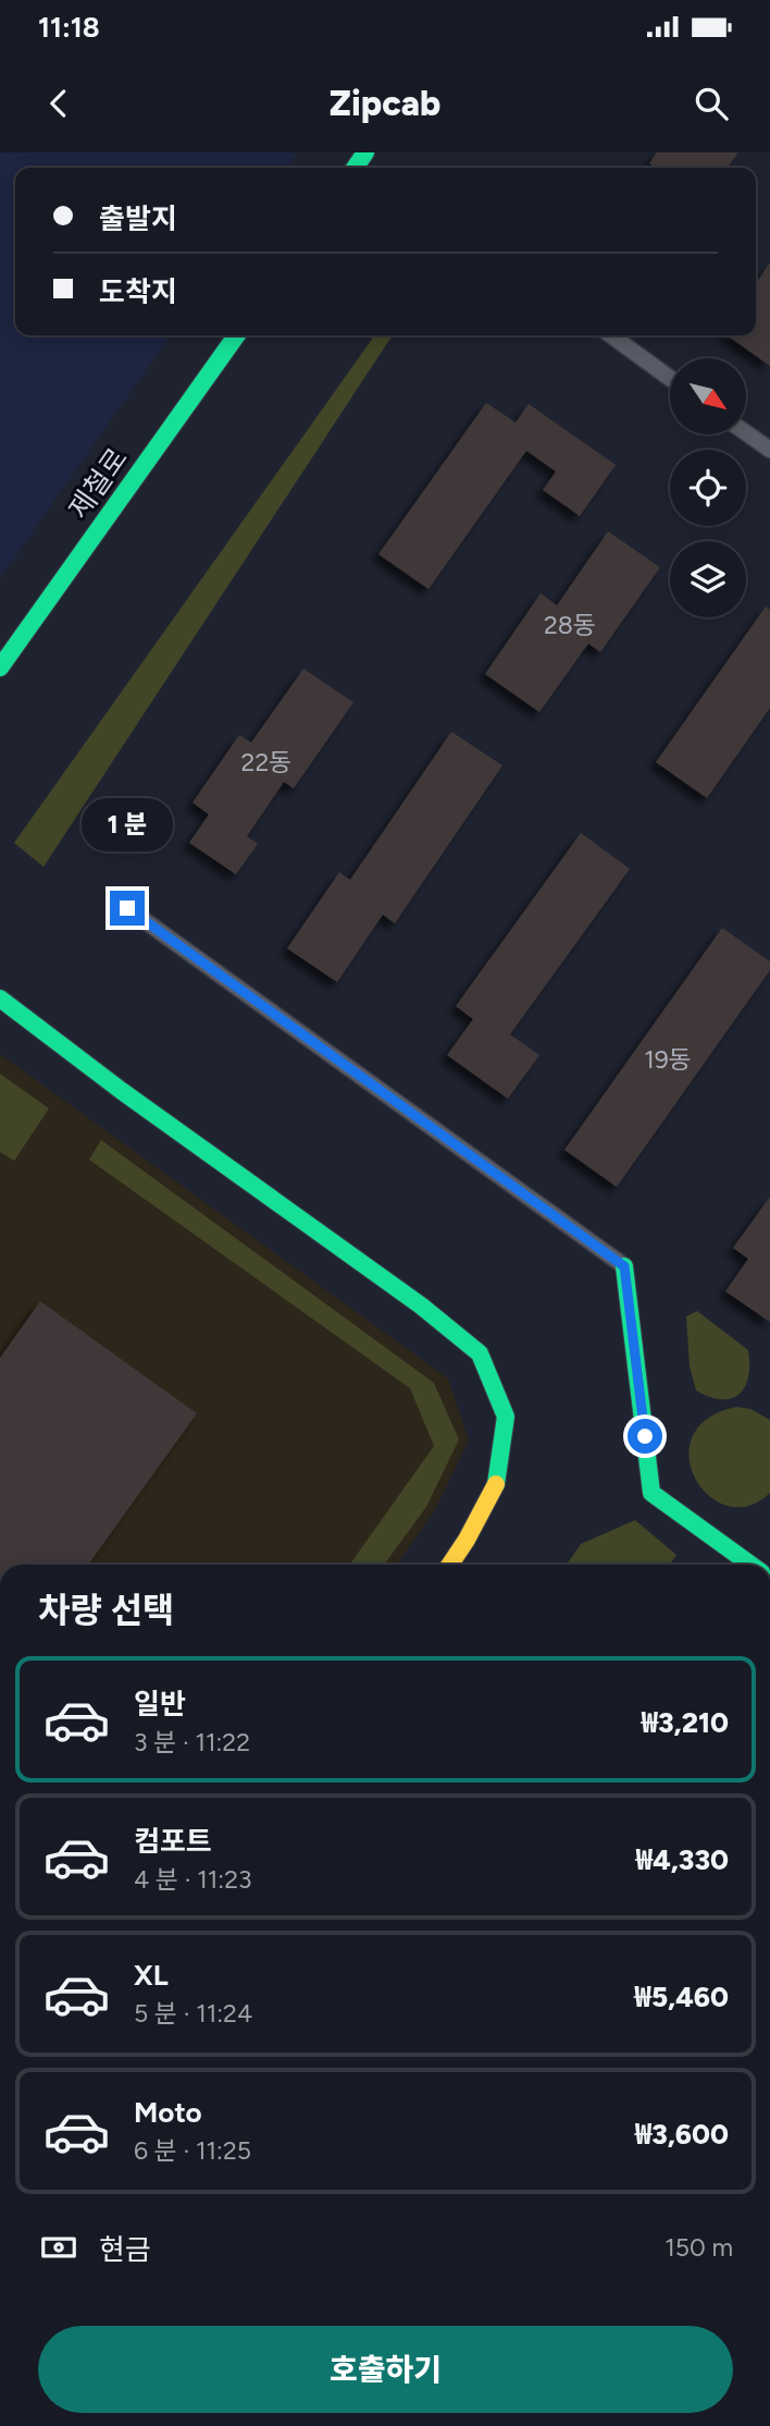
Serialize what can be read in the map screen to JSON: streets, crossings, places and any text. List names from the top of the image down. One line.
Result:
{"streets":{"street":["제철로"]},"house_numbers":["28동","22동","19동"],"north":"bottom right","page":{"status":"11:18","header":"Zipcab","banner":["출발지","도착지"],"bubble":"1 분","heading":"차량 선택","list":[{"name":"일반","note":"3 분 · 11:22","value":"₩3,210"},{"name":"컴포트","note":"4 분 · 11:23","value":"₩4,330"},{"name":"XL","note":"5 분 · 11:24","value":"₩5,460"},{"name":"Moto","note":"6 분 · 11:25","value":"₩3,600"}],"pay":["현금","150 m"],"buttons":"호출하기"}}
